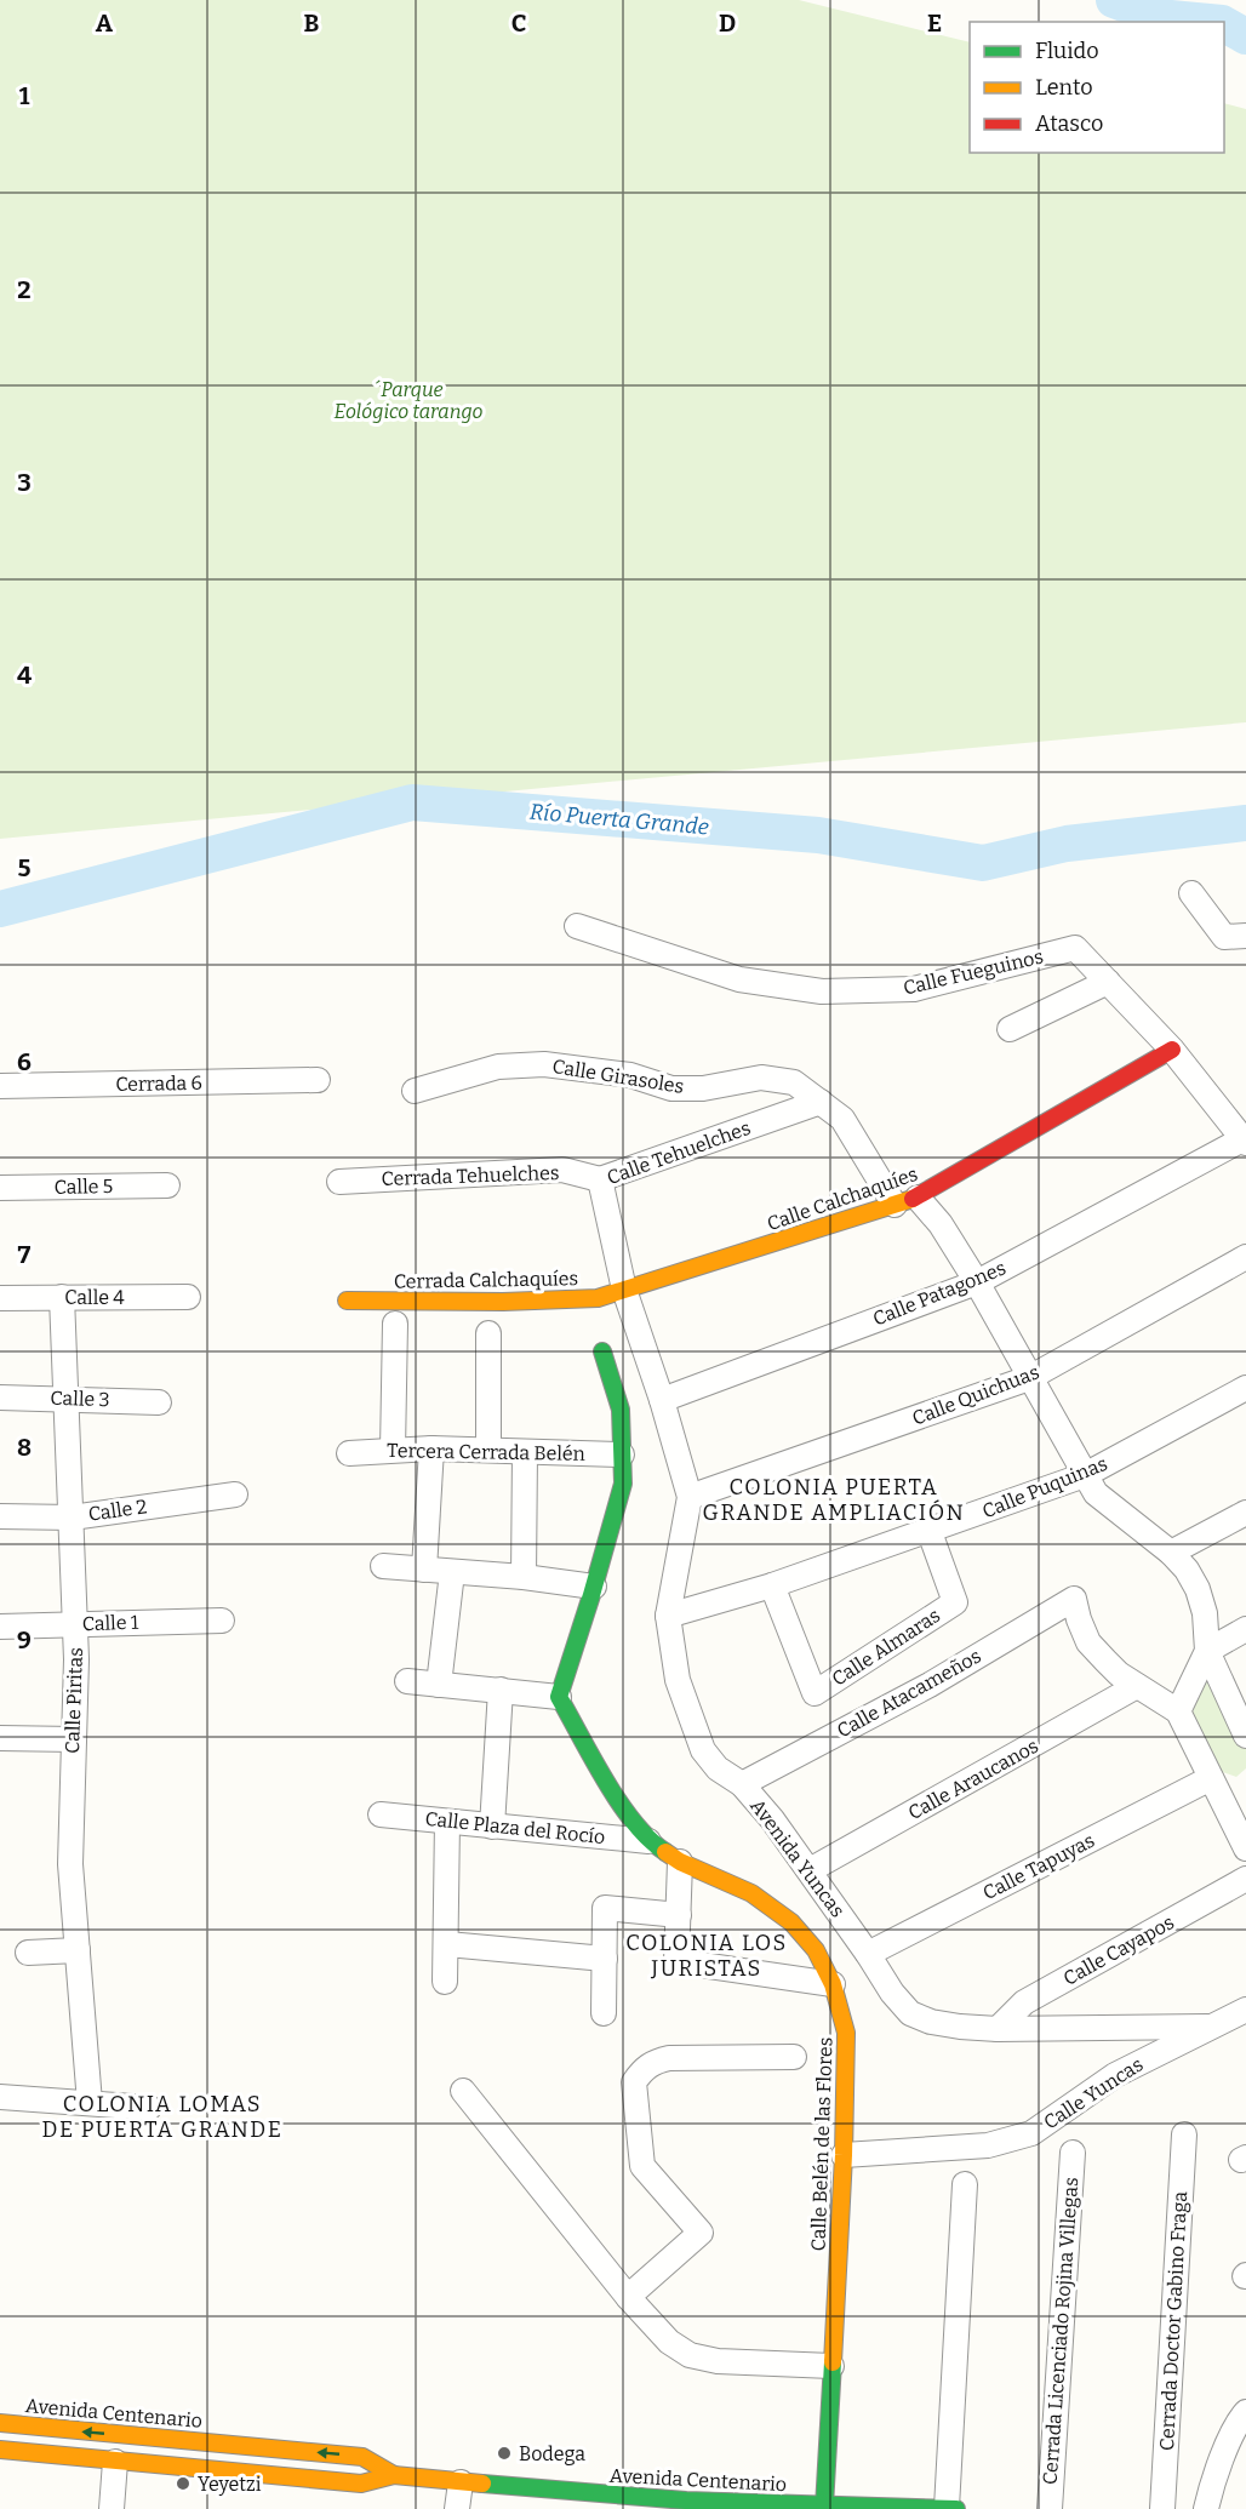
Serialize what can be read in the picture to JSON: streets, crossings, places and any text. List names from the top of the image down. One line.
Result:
{"streets":{"street":["Calle Fueguinos","Calle Girasoles","Cerrada 6","Calle Tehuelches","Cerrada Tehuelches","Calle 5","Calle Calchaquíes","Cerrada Calchaquíes","Calle Patagones","Calle 4","Calle Quichuas","Calle 3","Tercera Cerrada Belén","Calle Puquinas","Calle 2","Calle 1","Calle Almaras","Calle Atacameños","Calle Piritas","Calle Araucanos","Calle Plaza del Rocío","Avenida Yuncas","Calle Tapuyas","Calle Cayapos","Calle Yuncas","Calle Belén de las Flores","Cerrada Doctor Gabino Fraga","Cerrada Licenciado Rojina Villegas","Avenida Centenario"]},"crossings":[["Calle Fueguinos","Calle Calchaquíes"],["Calle Fueguinos","Calle Patagones"],["Calle Girasoles","Calle Tehuelches"],["Calle Girasoles","Calle Calchaquíes"],["Calle Tehuelches","Cerrada Tehuelches"],["Calle Tehuelches","Calle Calchaquíes"],["Calle Tehuelches","Cerrada Calchaquíes"],["Calle Tehuelches","Avenida Yuncas"],["Calle Calchaquíes","Cerrada Calchaquíes"],["Calle Calchaquíes","Avenida Yuncas"],["Cerrada Calchaquíes","Avenida Yuncas"],["Calle Patagones","Avenida Yuncas"],["Calle 4","Calle Piritas"],["Calle Quichuas","Avenida Yuncas"],["Calle 3","Calle Piritas"],["Calle Puquinas","Calle Almaras"],["Calle Puquinas","Avenida Yuncas"],["Calle 2","Calle Piritas"],["Calle 1","Calle Piritas"],["Calle Atacameños","Calle Araucanos"],["Calle Atacameños","Avenida Yuncas"],["Calle Araucanos","Avenida Yuncas"],["Calle Plaza del Rocío","Calle Belén de las Flores"],["Avenida Yuncas","Calle Tapuyas"],["Avenida Yuncas","Calle Cayapos"],["Avenida Yuncas","Calle Yuncas"],["Calle Yuncas","Calle Belén de las Flores"],["Calle Belén de las Flores","Avenida Centenario"]],"districts":["COLONIA PUERTA GRANDE AMPLIACIÓN","COLONIA LOS JURISTAS","COLONIA LOMAS DE PUERTA GRANDE"],"water":["Río Puerta Grande"],"parks":["´Parque Eológico tarango"],"places":["Bodega","Yeyetzi"],"legend":["Fluido","Lento","Atasco"],"grid":{"columns":["A","B","C","D","E"],"rows":["1","2","3","4","5","6","7","8","9"]}}
